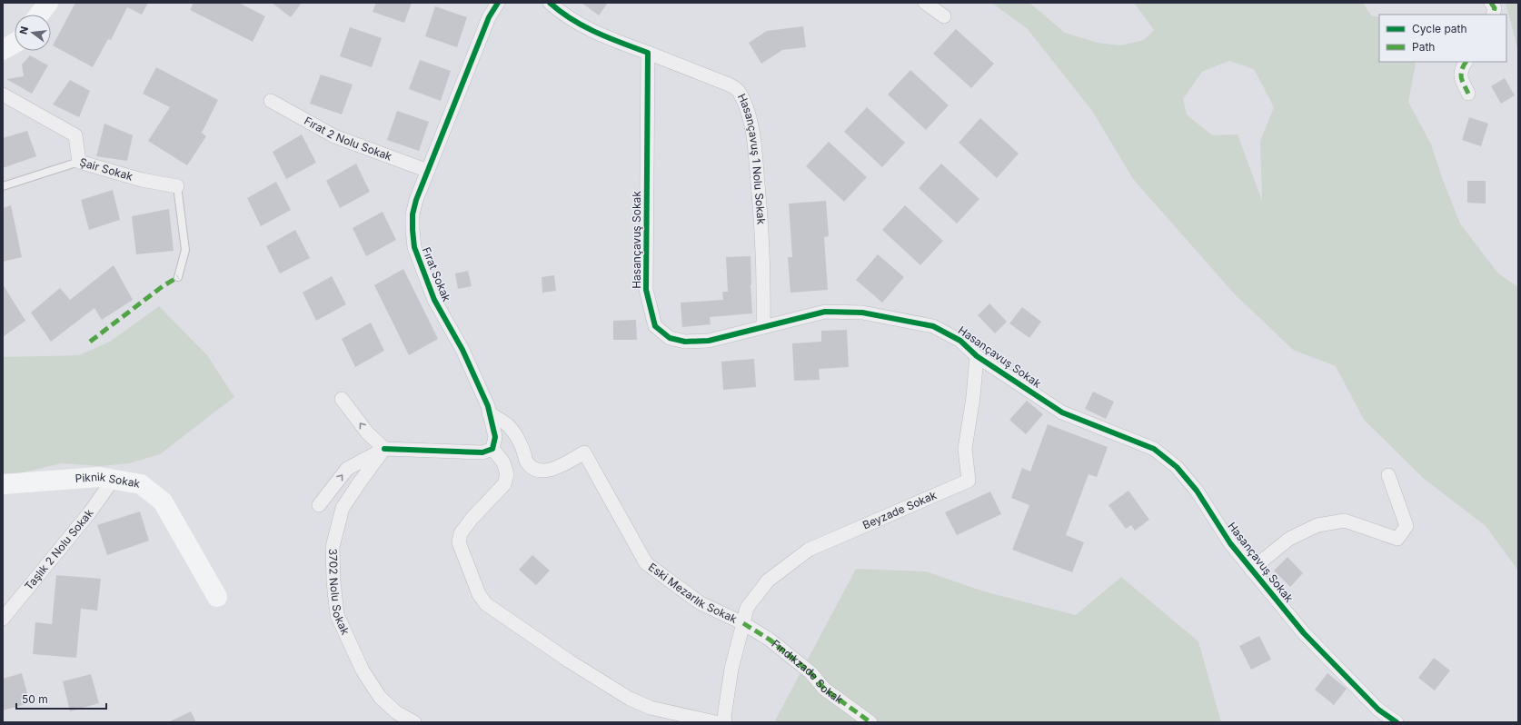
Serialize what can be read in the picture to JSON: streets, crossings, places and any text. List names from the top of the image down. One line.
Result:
{"streets":{"street":["Fırat 2 Nolu Sokak","Hasançavuş 1 Nolu Sokak","Şair Sokak","Hasançavuş Sokak","Fırat Sokak","Piknik Sokak","Beyzade Sokak","Taşlık 2 Nolu Sokak","3702 Nolu Sokak","Eski Mezarlık Sokak","Fındıkzade Sokak"]},"crossings":[["Fırat 2 Nolu Sokak","Fırat Sokak"],["Hasançavuş 1 Nolu Sokak","Hasançavuş Sokak"],["Hasançavuş Sokak","Beyzade Sokak"],["Fırat Sokak","Eski Mezarlık Sokak"],["Piknik Sokak","Taşlık 2 Nolu Sokak"],["Beyzade Sokak","Eski Mezarlık Sokak"],["Beyzade Sokak","Fındıkzade Sokak"],["Eski Mezarlık Sokak","Fındıkzade Sokak"]],"legend":["Cycle path","Path"],"scale_bar":"50 m","north":"left"}
